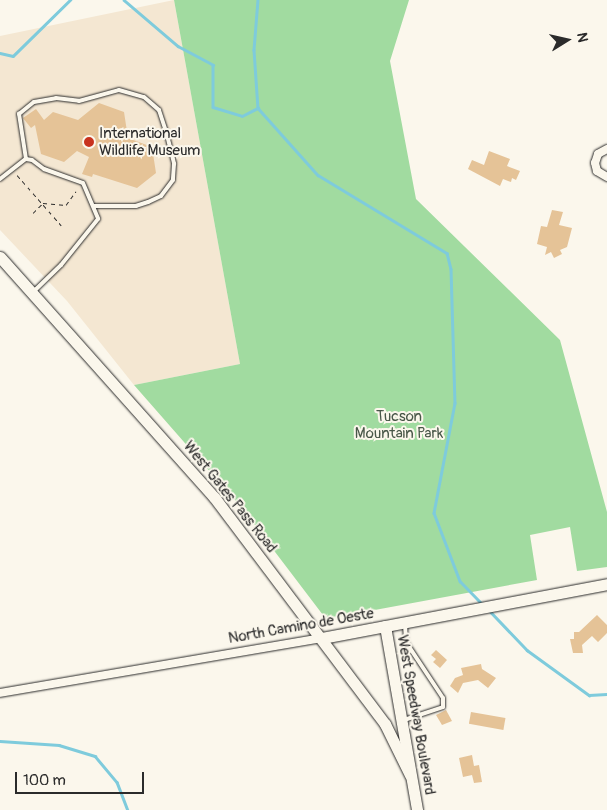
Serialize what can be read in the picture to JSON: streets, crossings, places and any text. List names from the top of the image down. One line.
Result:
{"streets":{"main road":["West Gates Pass Road","North Camino de Oeste","West Speedway Boulevard"]},"crossings":[["West Gates Pass Road","North Camino de Oeste"],["West Gates Pass Road","West Speedway Boulevard"],["North Camino de Oeste","West Speedway Boulevard"]],"parks":["Tucson Mountain Park"],"places":["International Wildlife Museum"],"scale_bar":"100 m","north":"right"}
